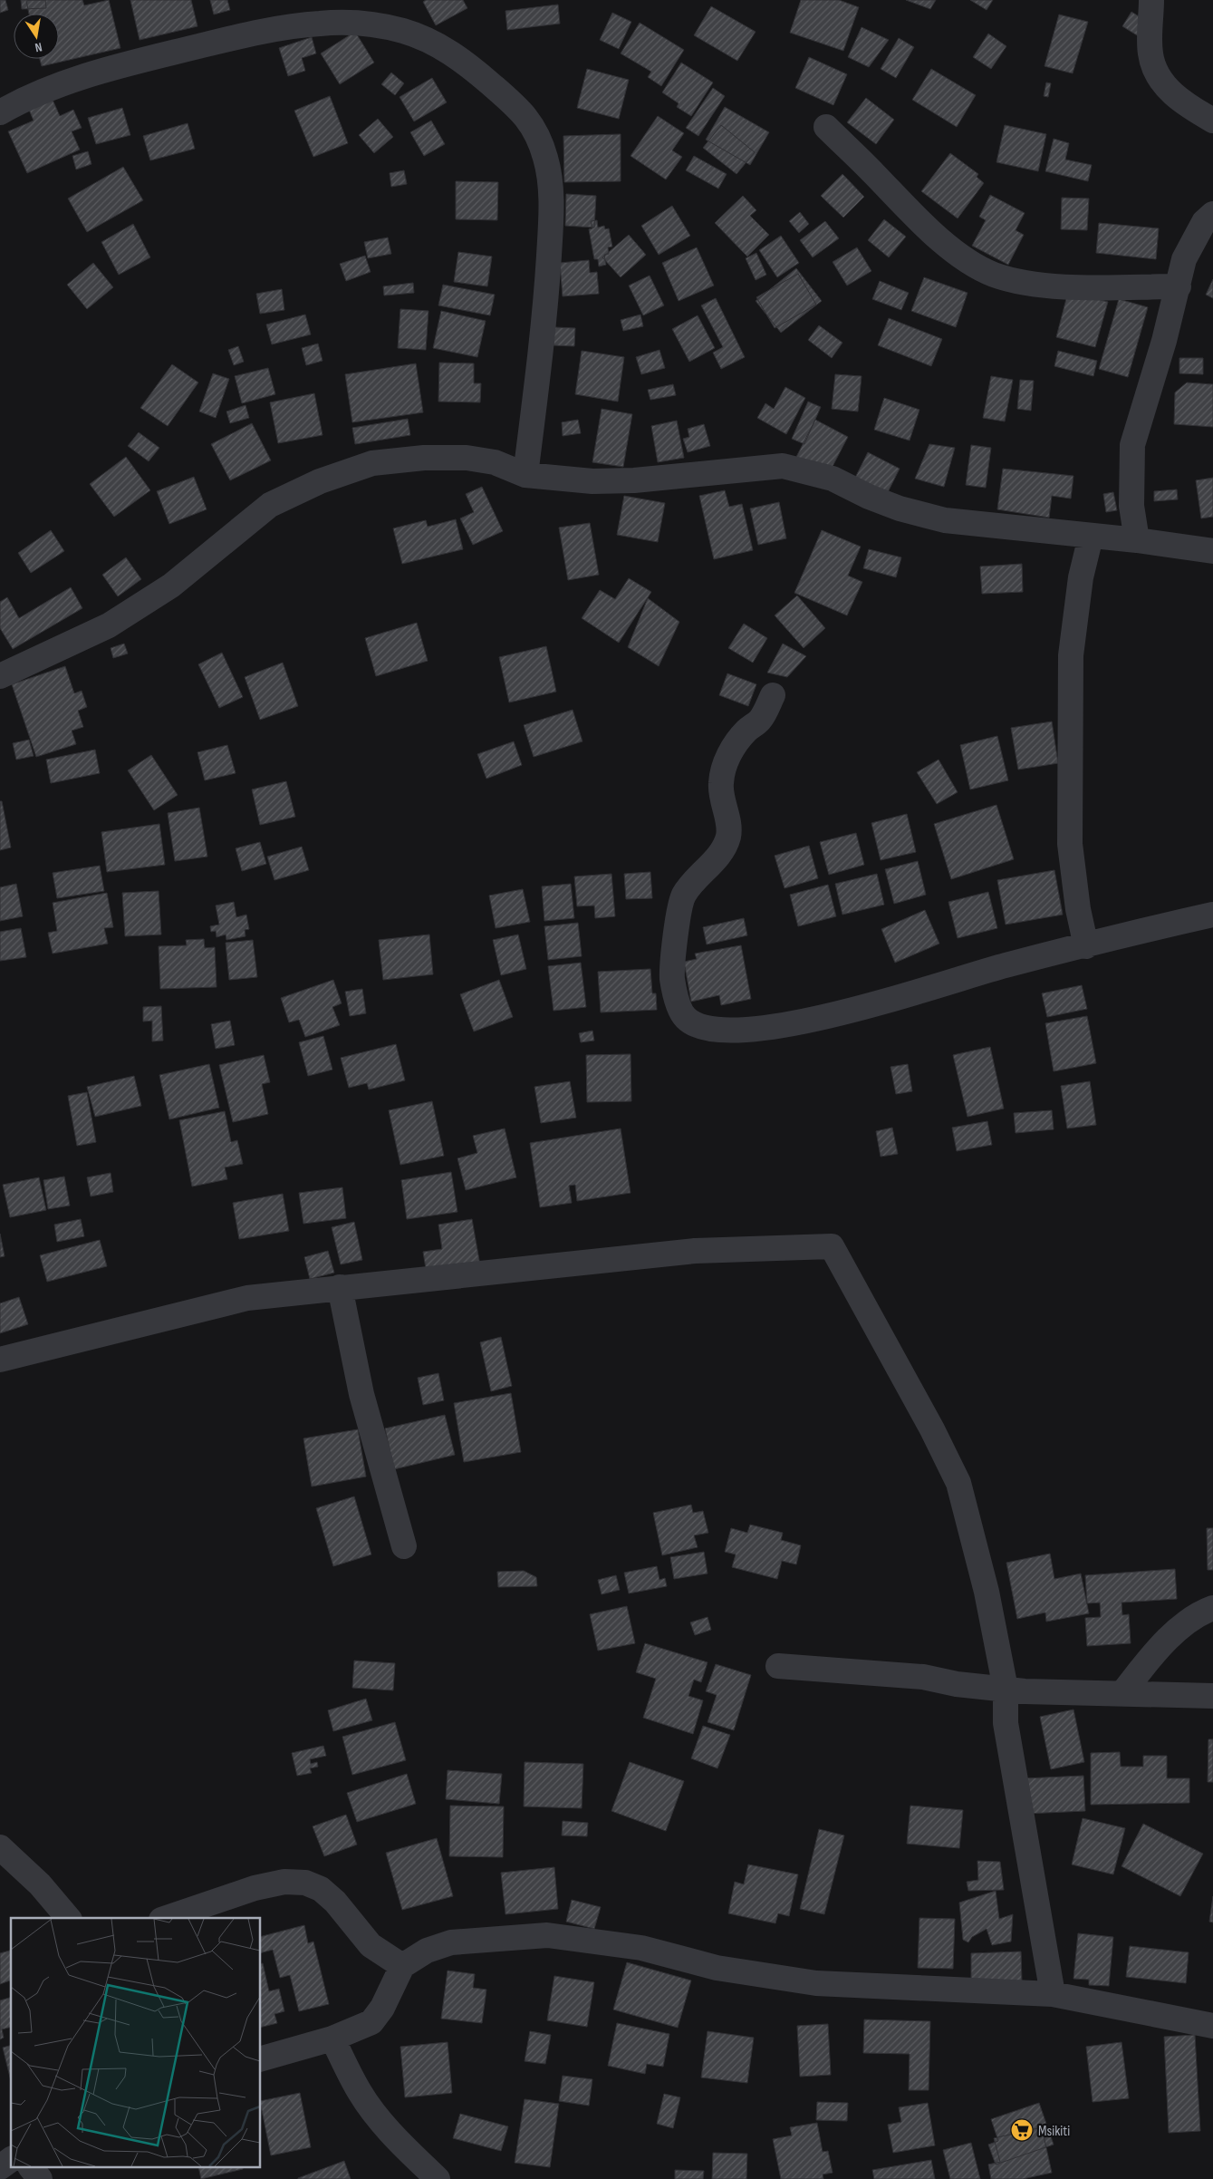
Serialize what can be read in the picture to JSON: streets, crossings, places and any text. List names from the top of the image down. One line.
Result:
{"places":{"supermarket":["Msikiti"]},"north":"bottom"}
